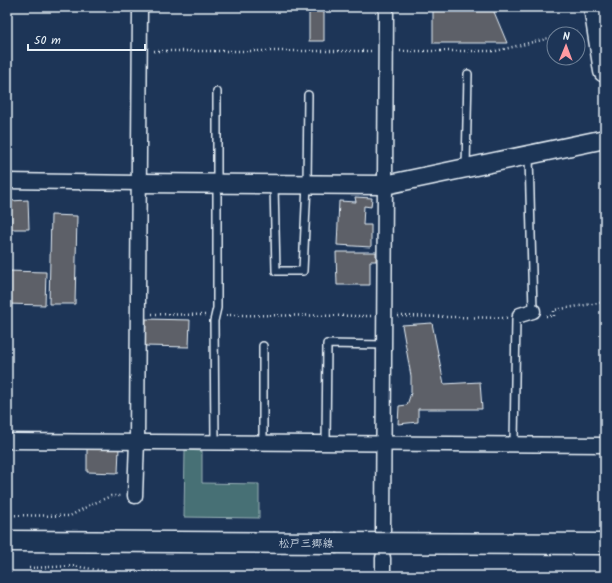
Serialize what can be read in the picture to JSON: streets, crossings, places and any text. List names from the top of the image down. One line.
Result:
{"streets":{"main road":["松戸三郷線"]},"scale_bar":"50 m","north":"top"}
